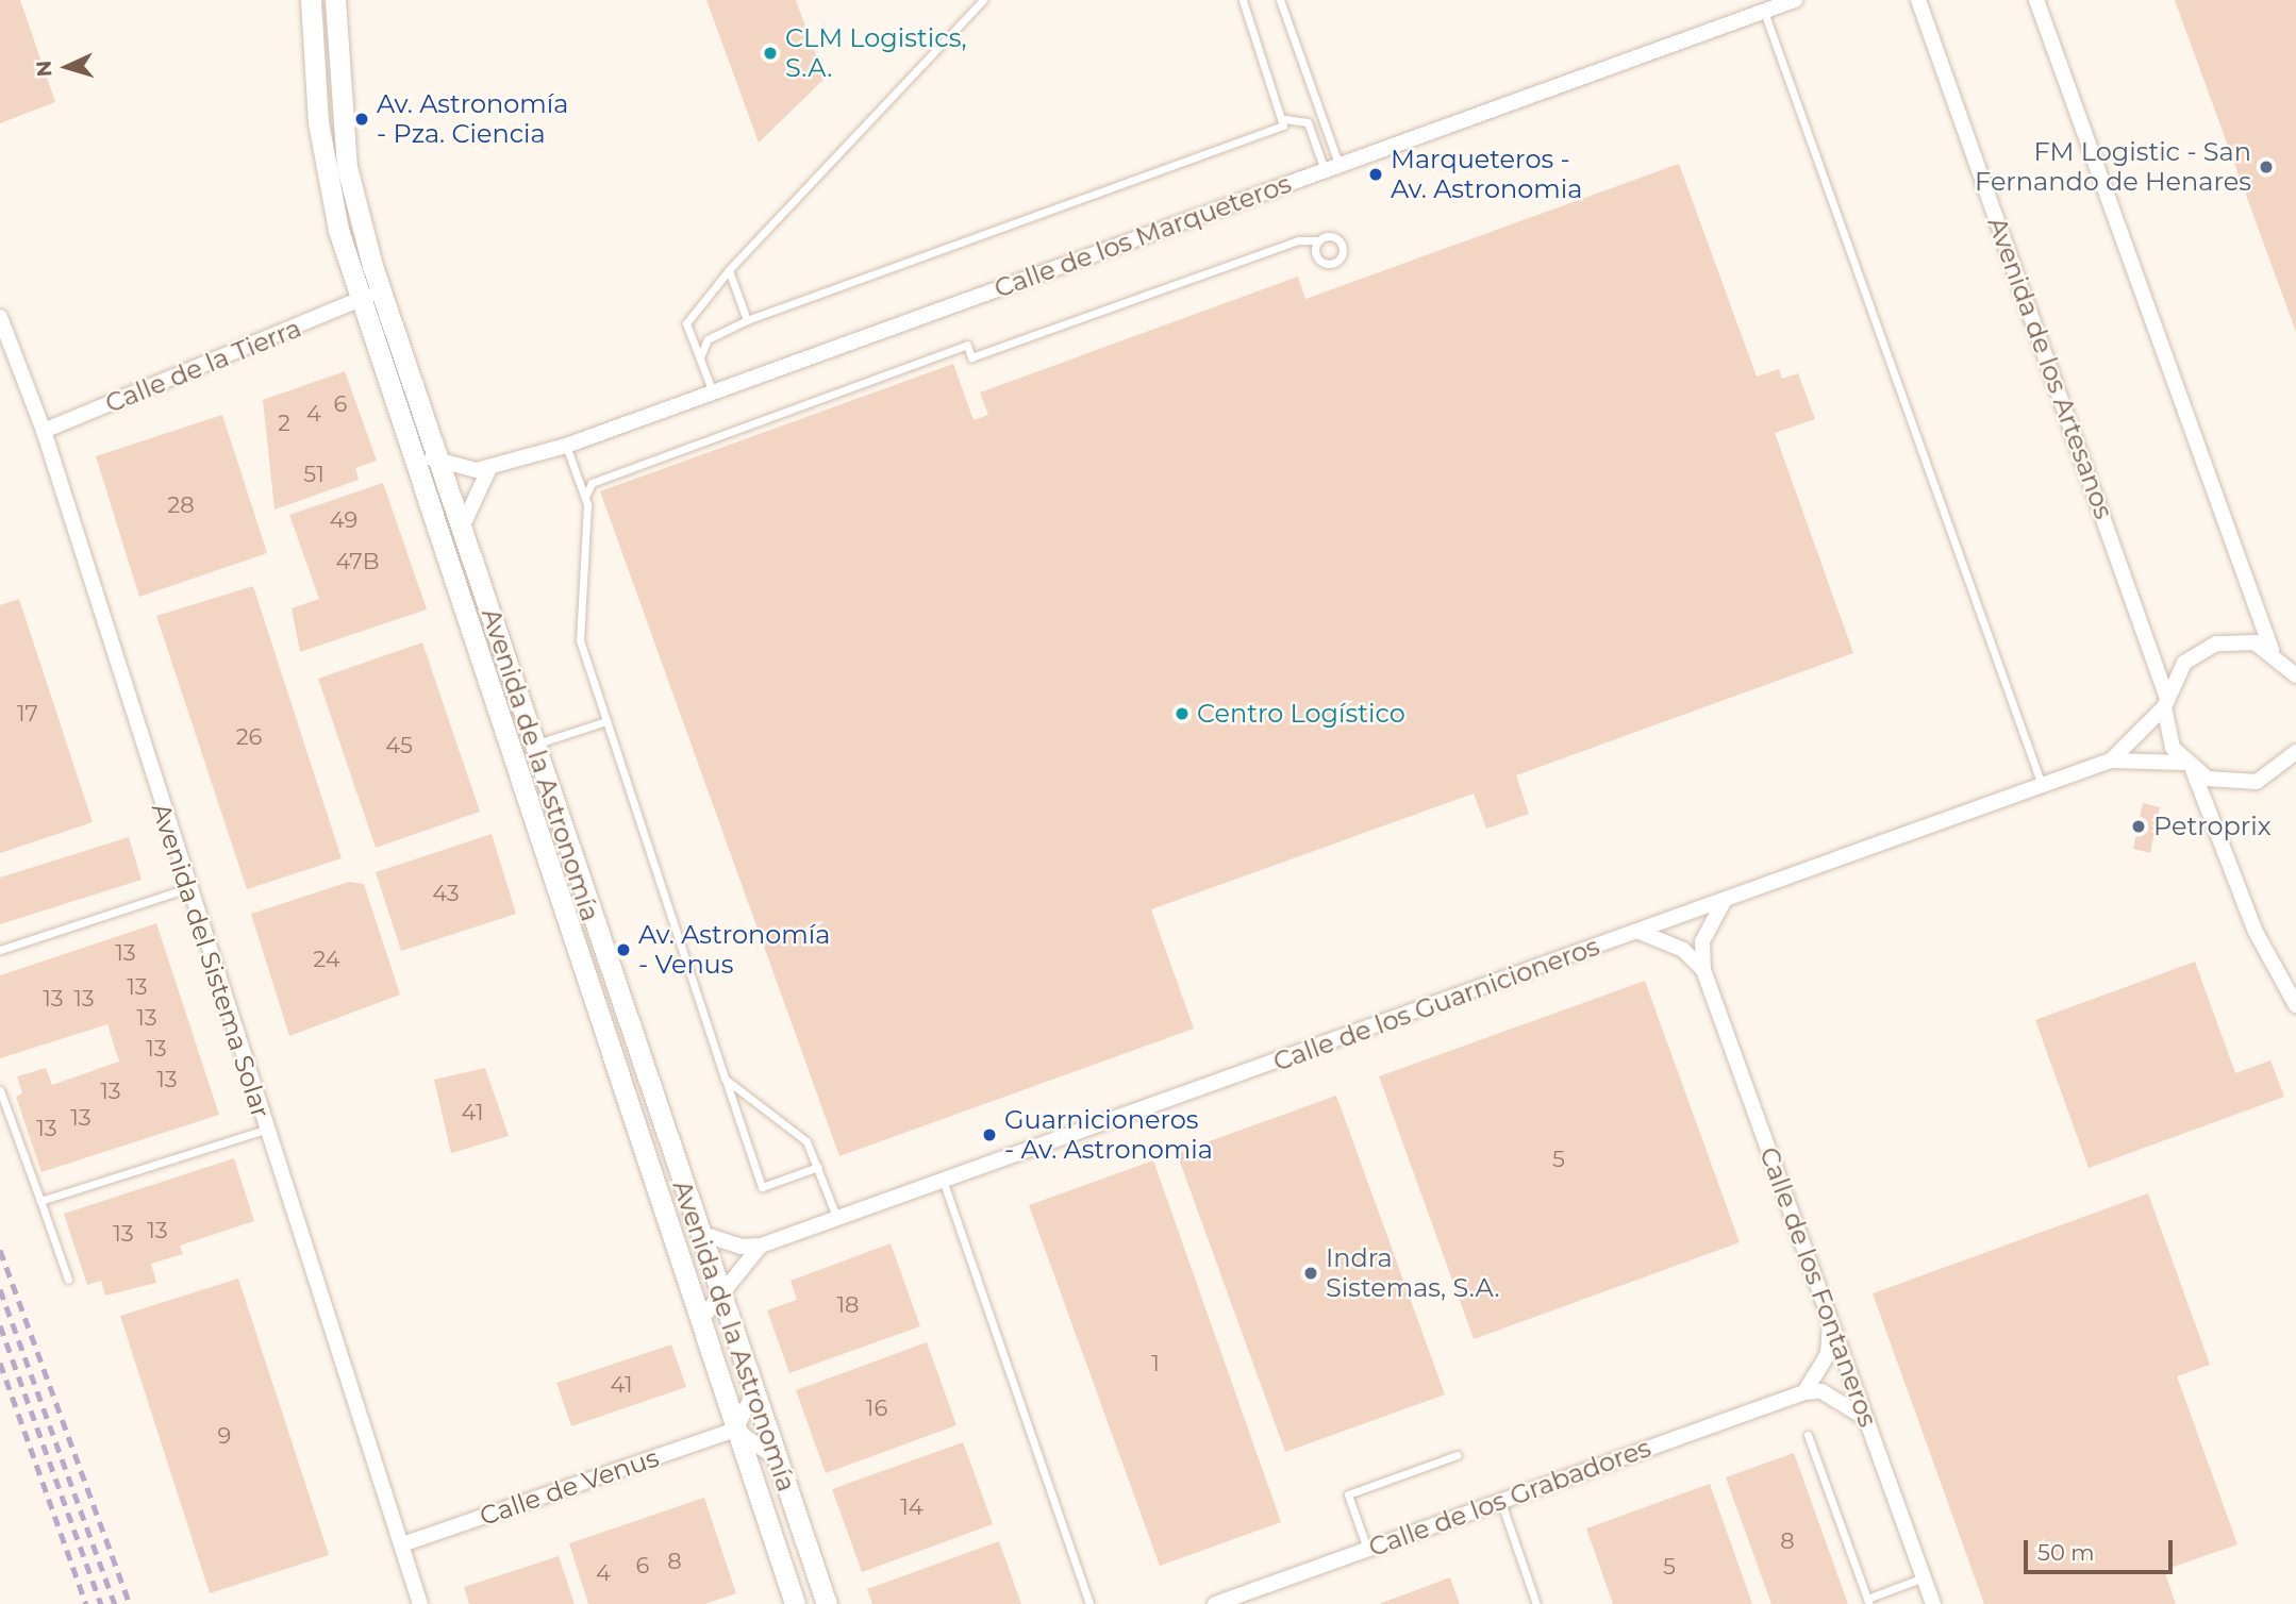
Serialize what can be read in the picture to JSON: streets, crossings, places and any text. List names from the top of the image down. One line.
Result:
{"streets":{"street":["Calle de los Marqueteros","Calle de la Tierra","Avenida de los Artesanos","Avenida de la Astronomía","Avenida del Sistema Solar","Calle de los Guarnicioneros","Calle de los Fontaneros","Calle de Venus","Calle de los Grabadores"]},"crossings":[["Calle de los Marqueteros","Avenida de la Astronomía"],["Calle de la Tierra","Avenida de la Astronomía"],["Calle de la Tierra","Avenida del Sistema Solar"],["Avenida de los Artesanos","Calle de los Guarnicioneros"],["Avenida de la Astronomía","Calle de los Guarnicioneros"],["Avenida de la Astronomía","Calle de Venus"],["Avenida del Sistema Solar","Calle de Venus"],["Calle de los Guarnicioneros","Calle de los Fontaneros"]],"places":["CLM Logistics, S.A.","Av. Astronomía - Pza. Ciencia","FM Logistic - San Fernando de Henares","Marqueteros - Av. Astronomia","Centro Logístico","Petroprix","Av. Astronomía - Venus","Guarnicioneros - Av. Astronomia","Indra Sistemas, S.A."],"house_numbers":["6","4","2","51","28","49","47B","17","26","45","43","13","24","13","13","13","13","13","13","13","41","13","13","5","13","13","18","1","41","16","9","14","8","8","6","5","4"],"scale_bar":"50 m","north":"left"}
